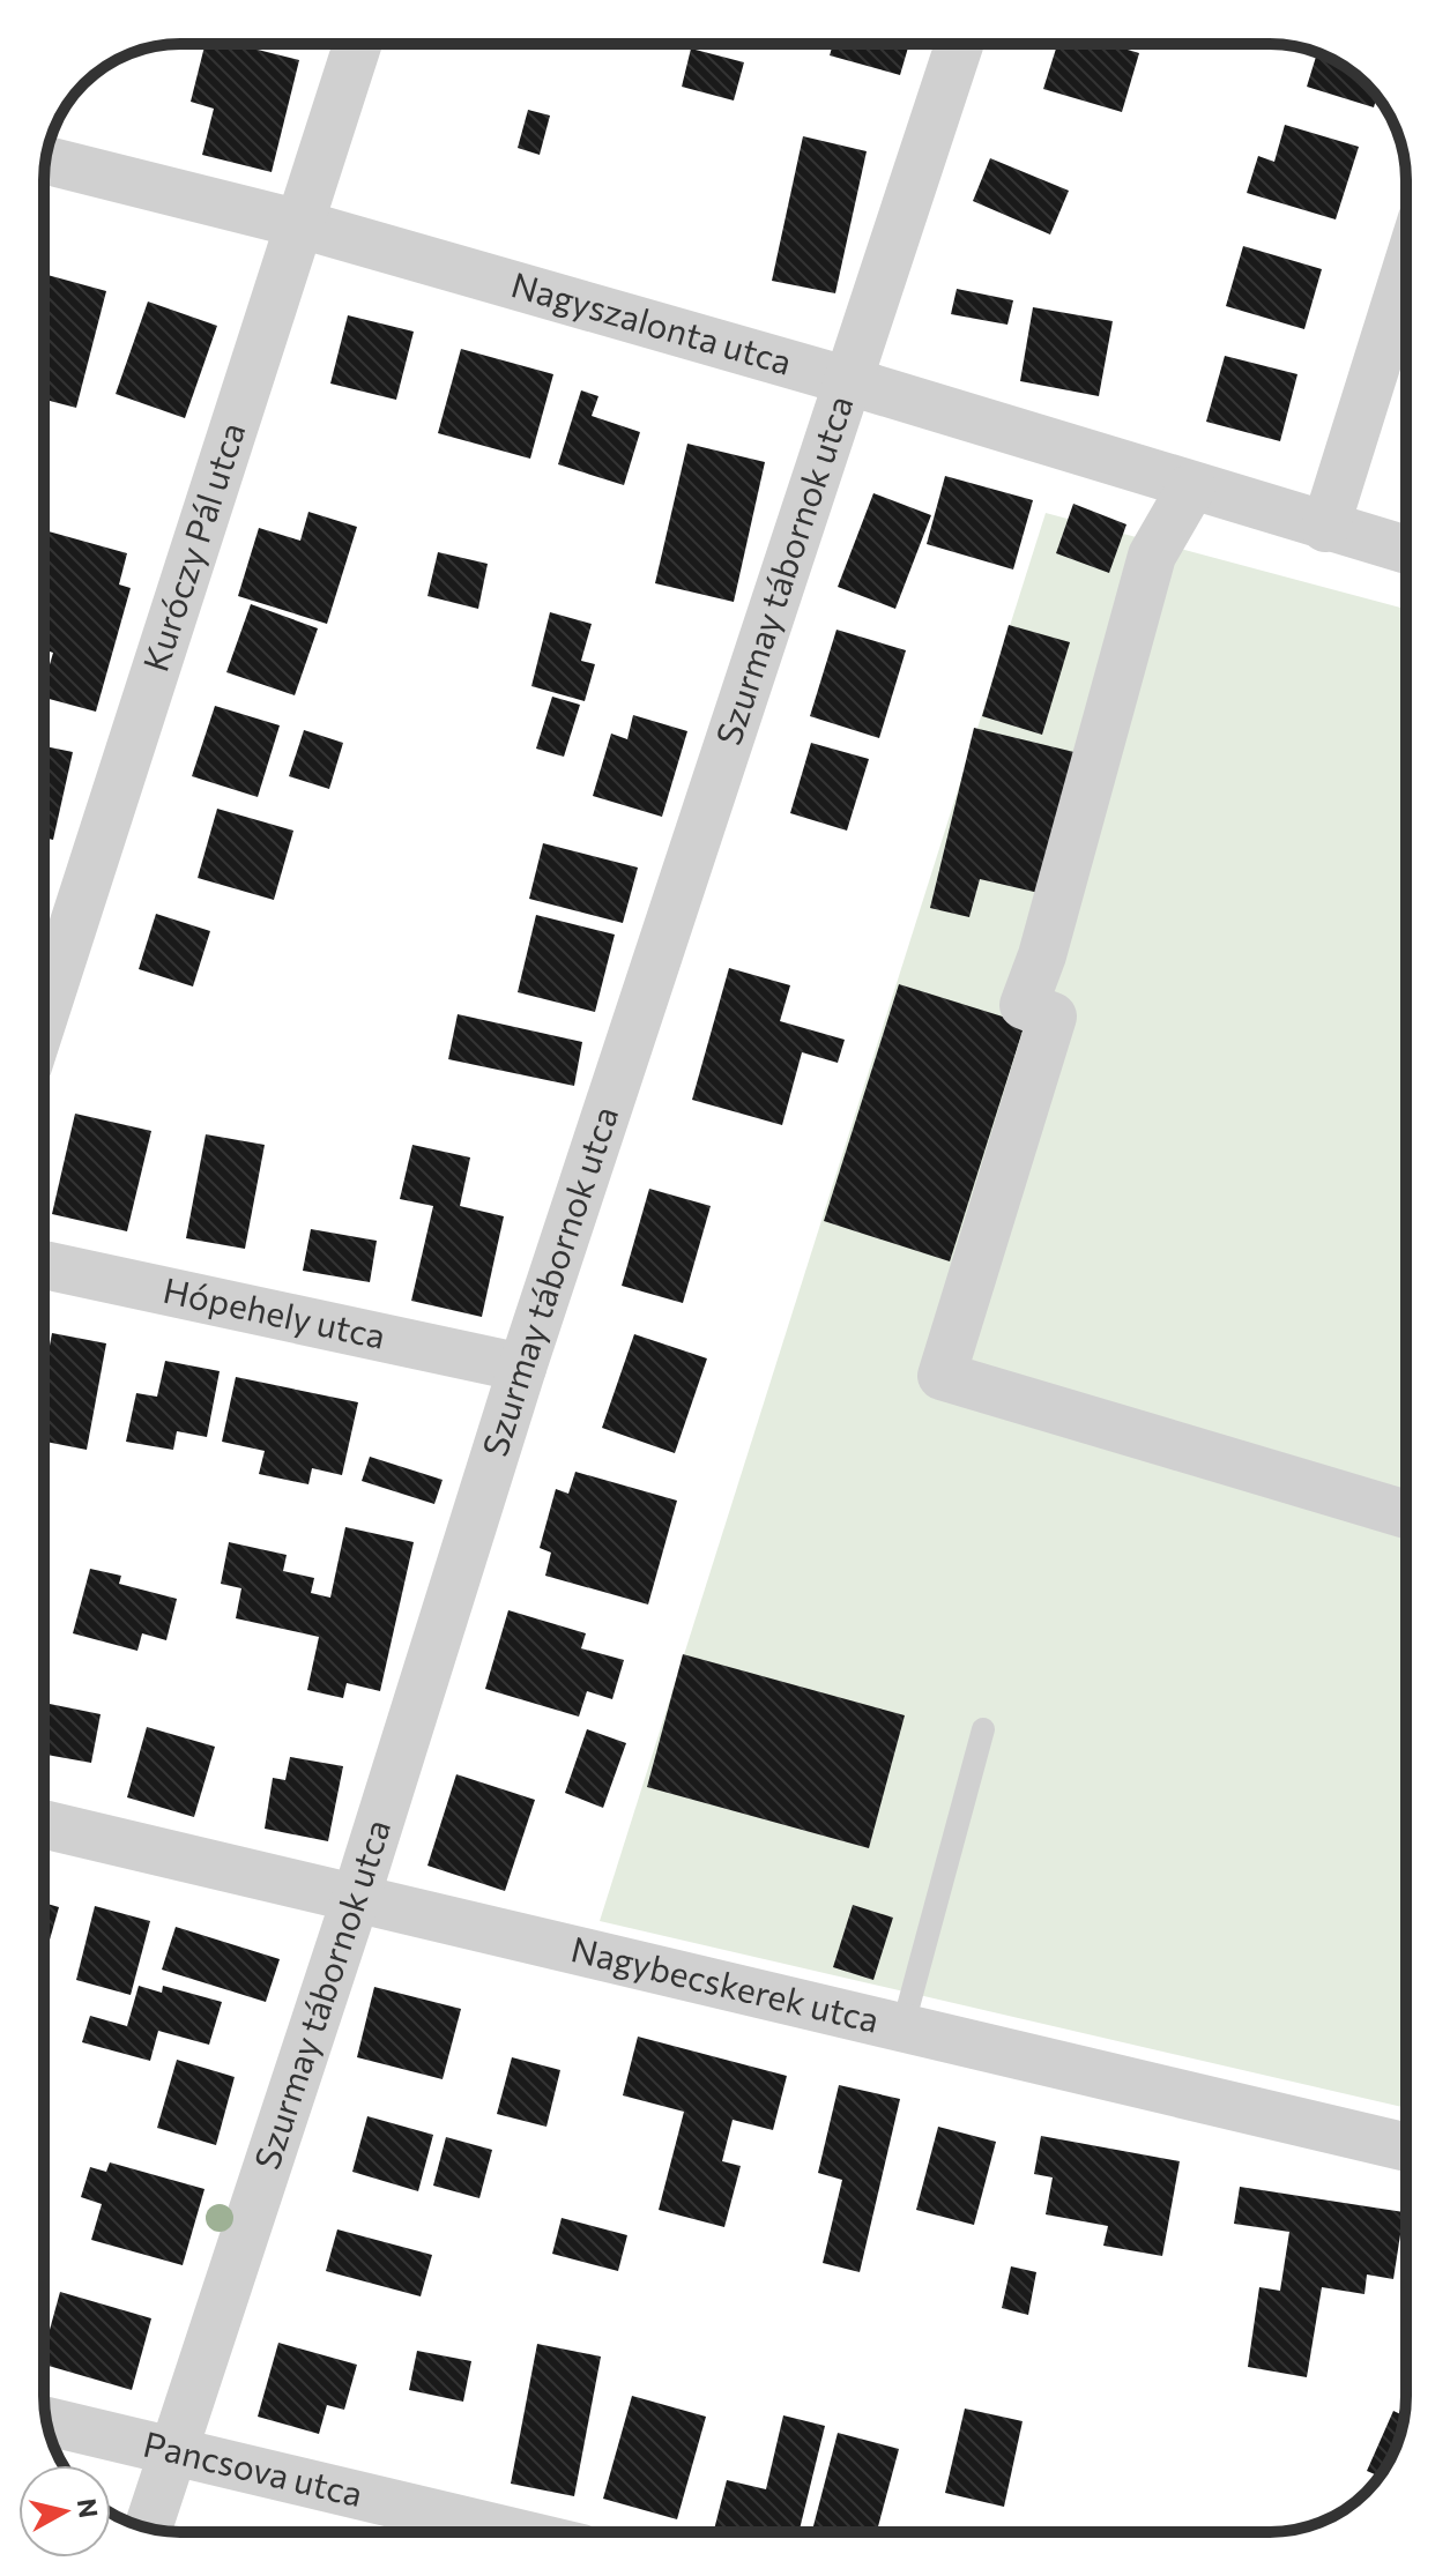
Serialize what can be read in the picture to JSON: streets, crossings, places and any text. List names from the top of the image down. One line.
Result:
{"streets":{"street":["Nagyszalonta utca","Kuróczy Pál utca","Szurmay tábornok utca","Hópehely utca","Nagybecskerek utca","Pancsova utca"]},"crossings":[["Nagyszalonta utca","Kuróczy Pál utca"],["Nagyszalonta utca","Szurmay tábornok utca"],["Szurmay tábornok utca","Hópehely utca"],["Szurmay tábornok utca","Nagybecskerek utca"],["Szurmay tábornok utca","Pancsova utca"]],"north":"right"}
